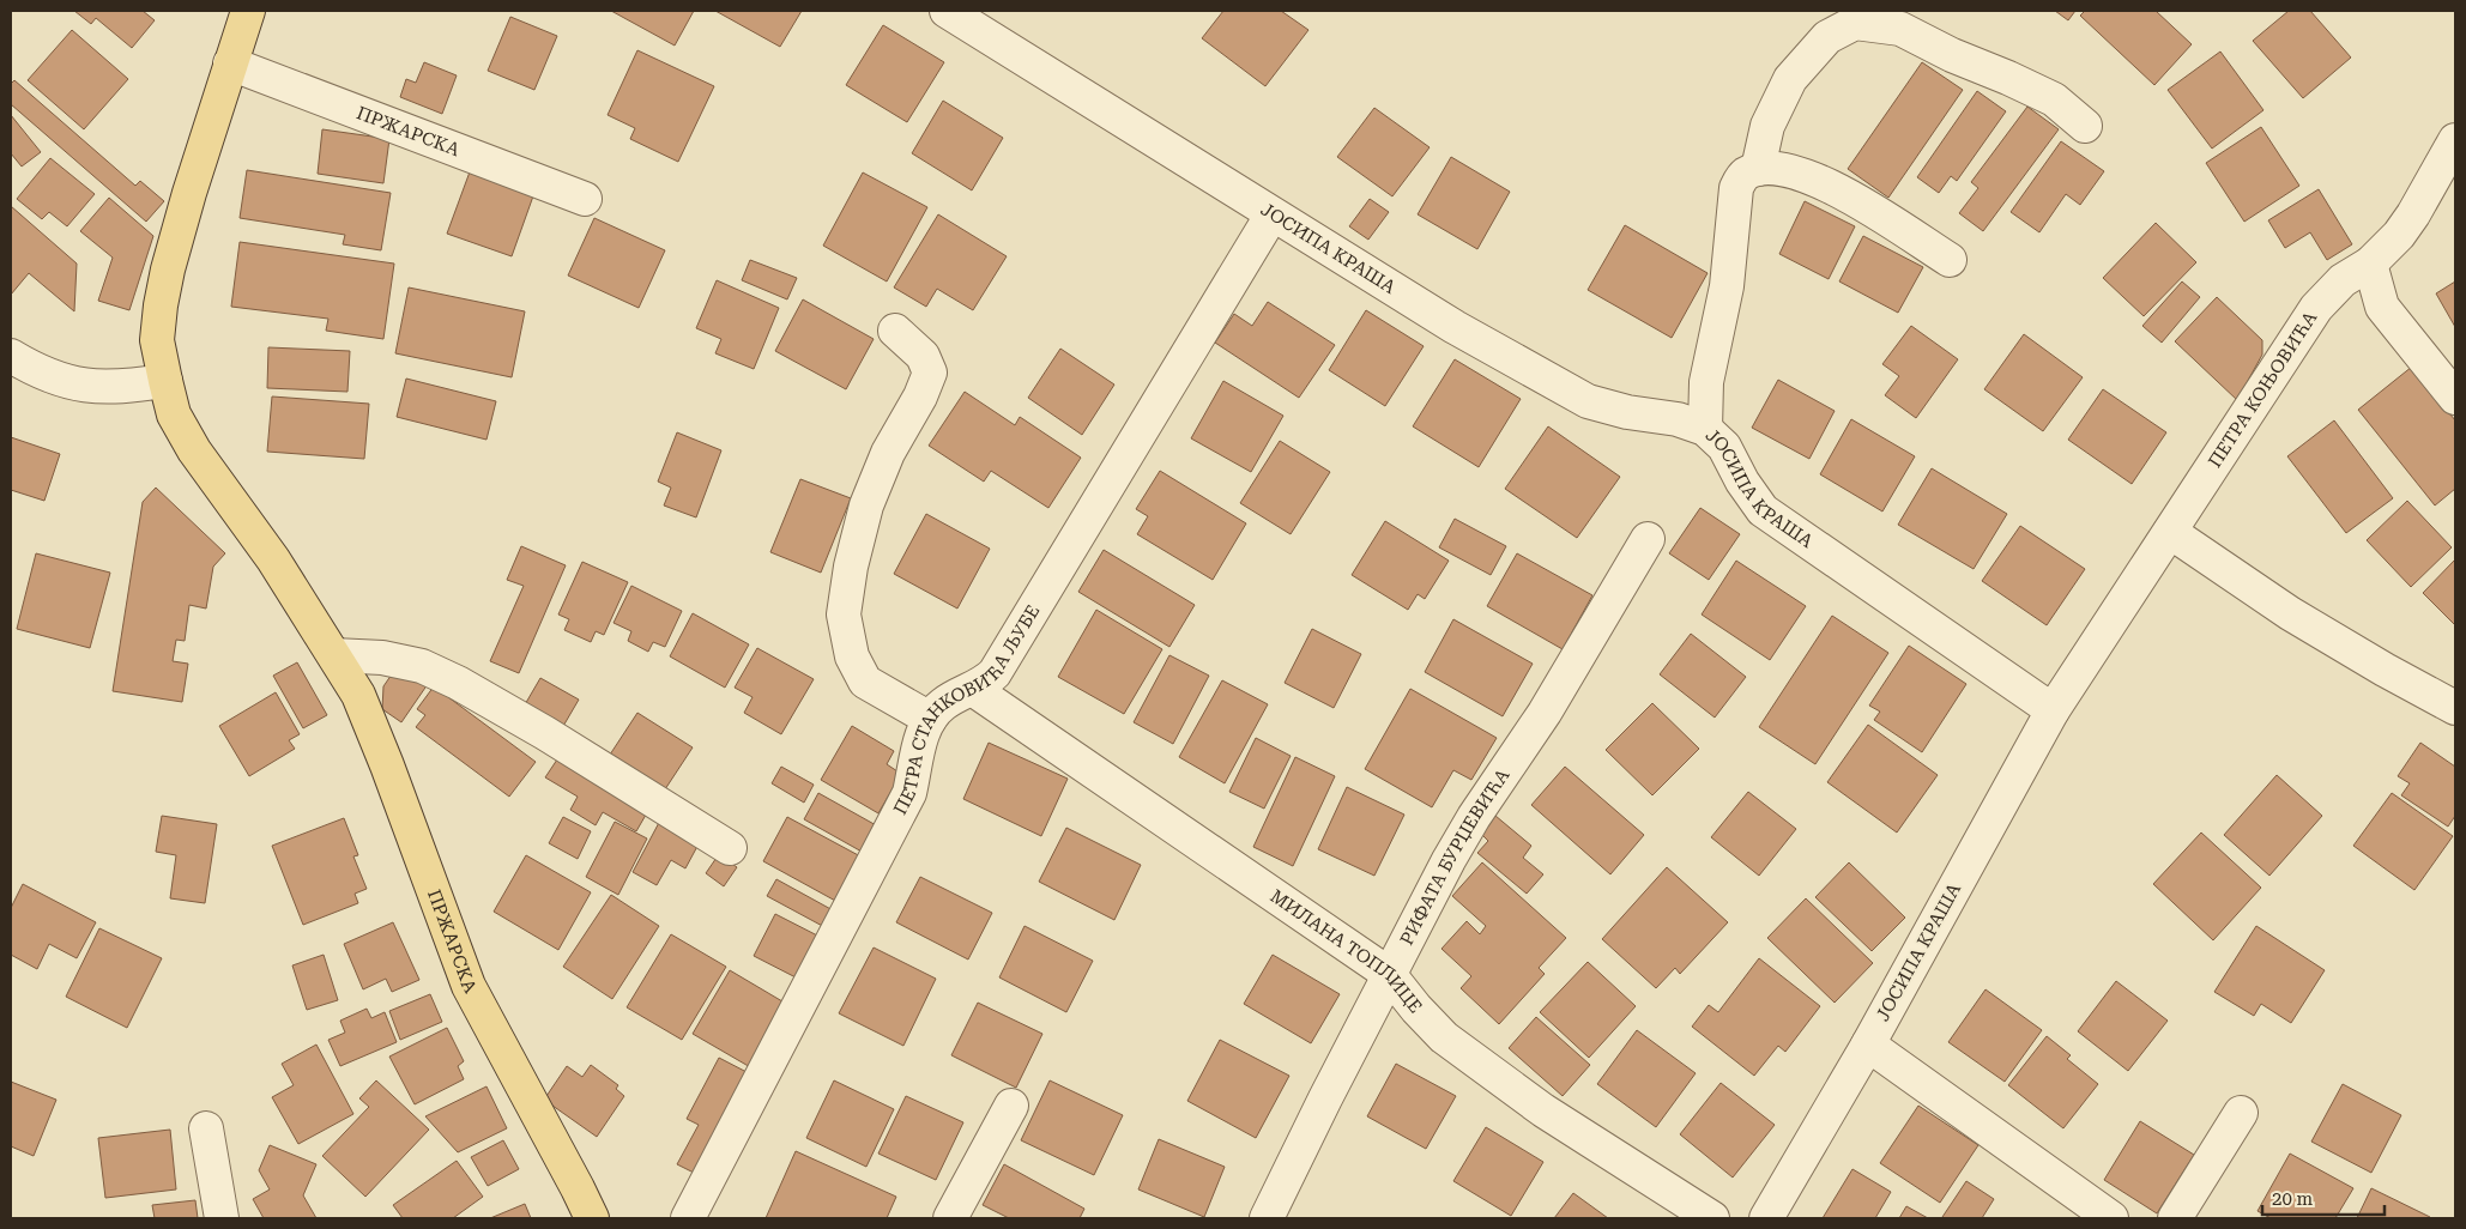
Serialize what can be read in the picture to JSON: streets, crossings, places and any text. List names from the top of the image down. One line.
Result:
{"streets":{"main road":["ПРЖАРСКА"],"street":["ЈОСИПА КРАША","ПЕТРА КОЊОВИЋА","ПЕТРА СТАНКОВИЋА ЉУБЕ","РИФАТА БУРЏЕВИЋА","МИЛАНА ТОПЛИЦЕ"]},"crossings":[["ЈОСИПА КРАША","ПЕТРА КОЊОВИЋА"],["ЈОСИПА КРАША","ПЕТРА СТАНКОВИЋА ЉУБЕ"],["ПЕТРА СТАНКОВИЋА ЉУБЕ","МИЛАНА ТОПЛИЦЕ"],["РИФАТА БУРЏЕВИЋА","МИЛАНА ТОПЛИЦЕ"]],"scale_bar":"20 m"}
